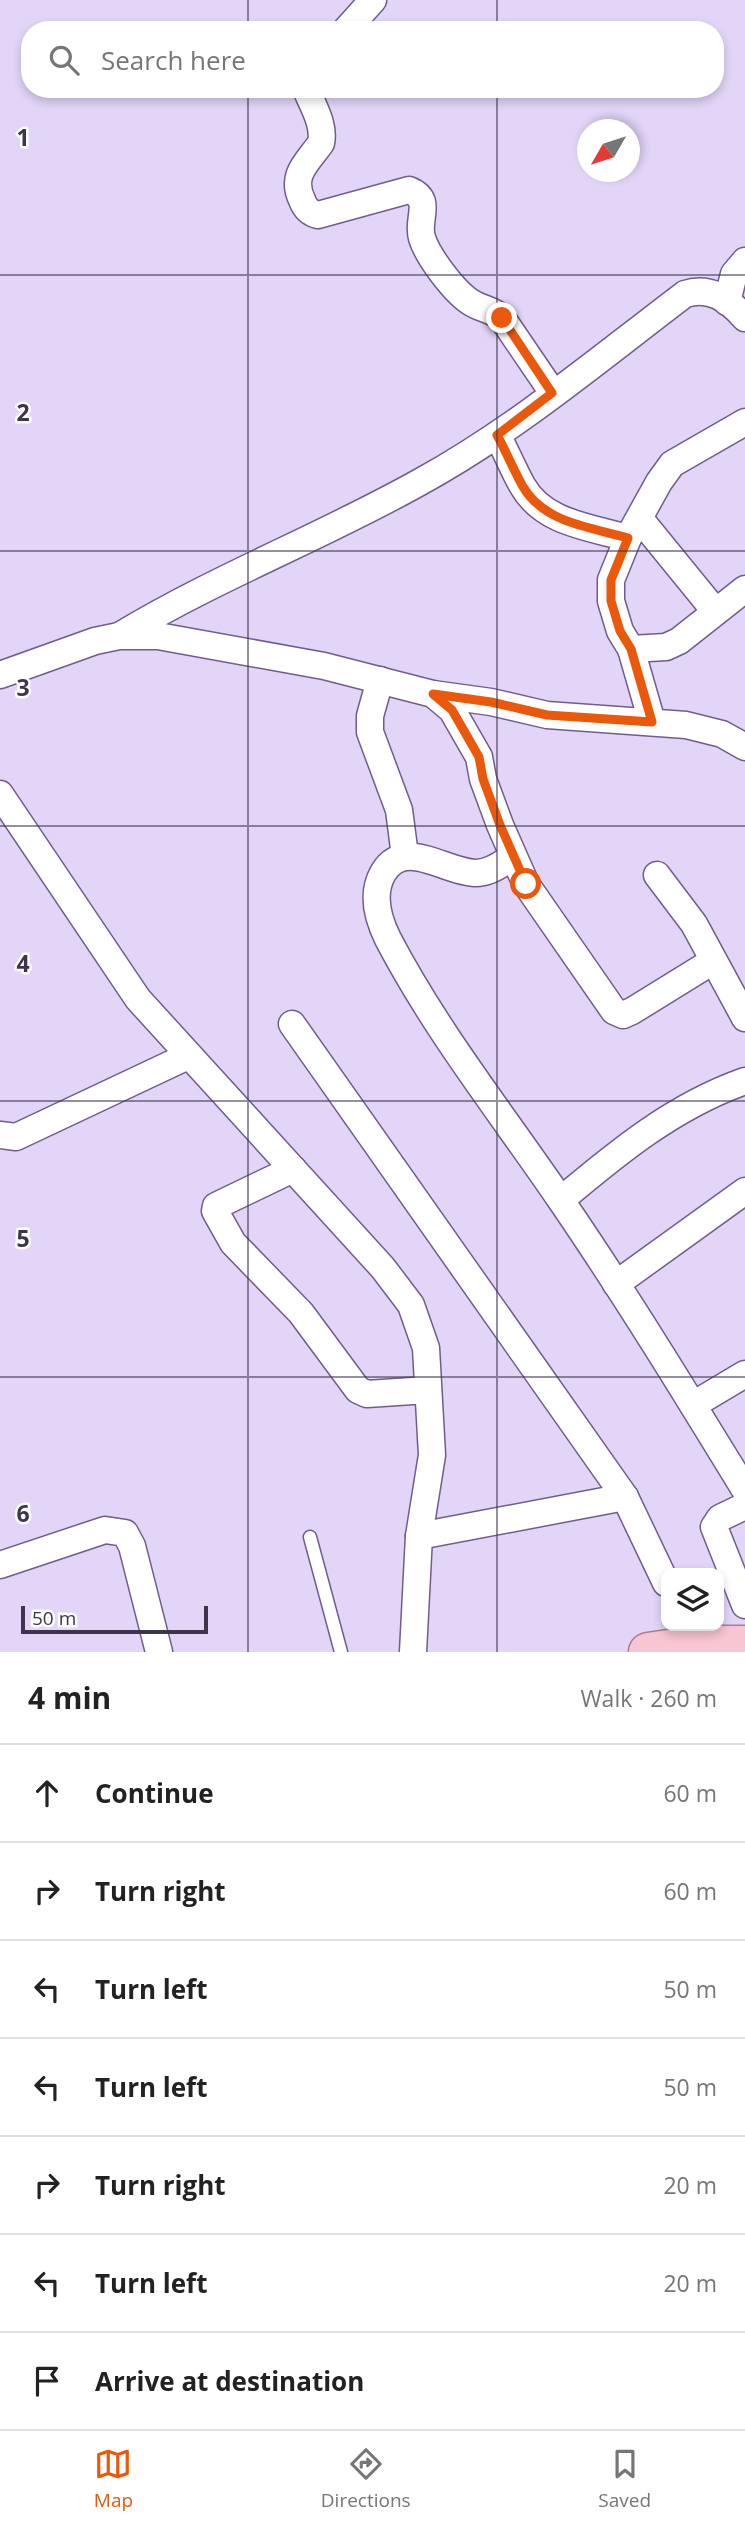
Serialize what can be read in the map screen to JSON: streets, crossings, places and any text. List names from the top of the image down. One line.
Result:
{"scale_bar":"50 m","north":"bottom left","page":{"search":"Search here","scale":"50 m","heading":["4 min","Walk · 260 m"],"list":[["Continue","60 m"],["Turn right","60 m"],["Turn left","50 m"],["Turn left","50 m"],["Turn right","20 m"],["Turn left","20 m"],"Arrive at destination"],"nav":["Map","Directions","Saved"]},"grid":{"rows":["1","2","3","4","5","6"]}}
